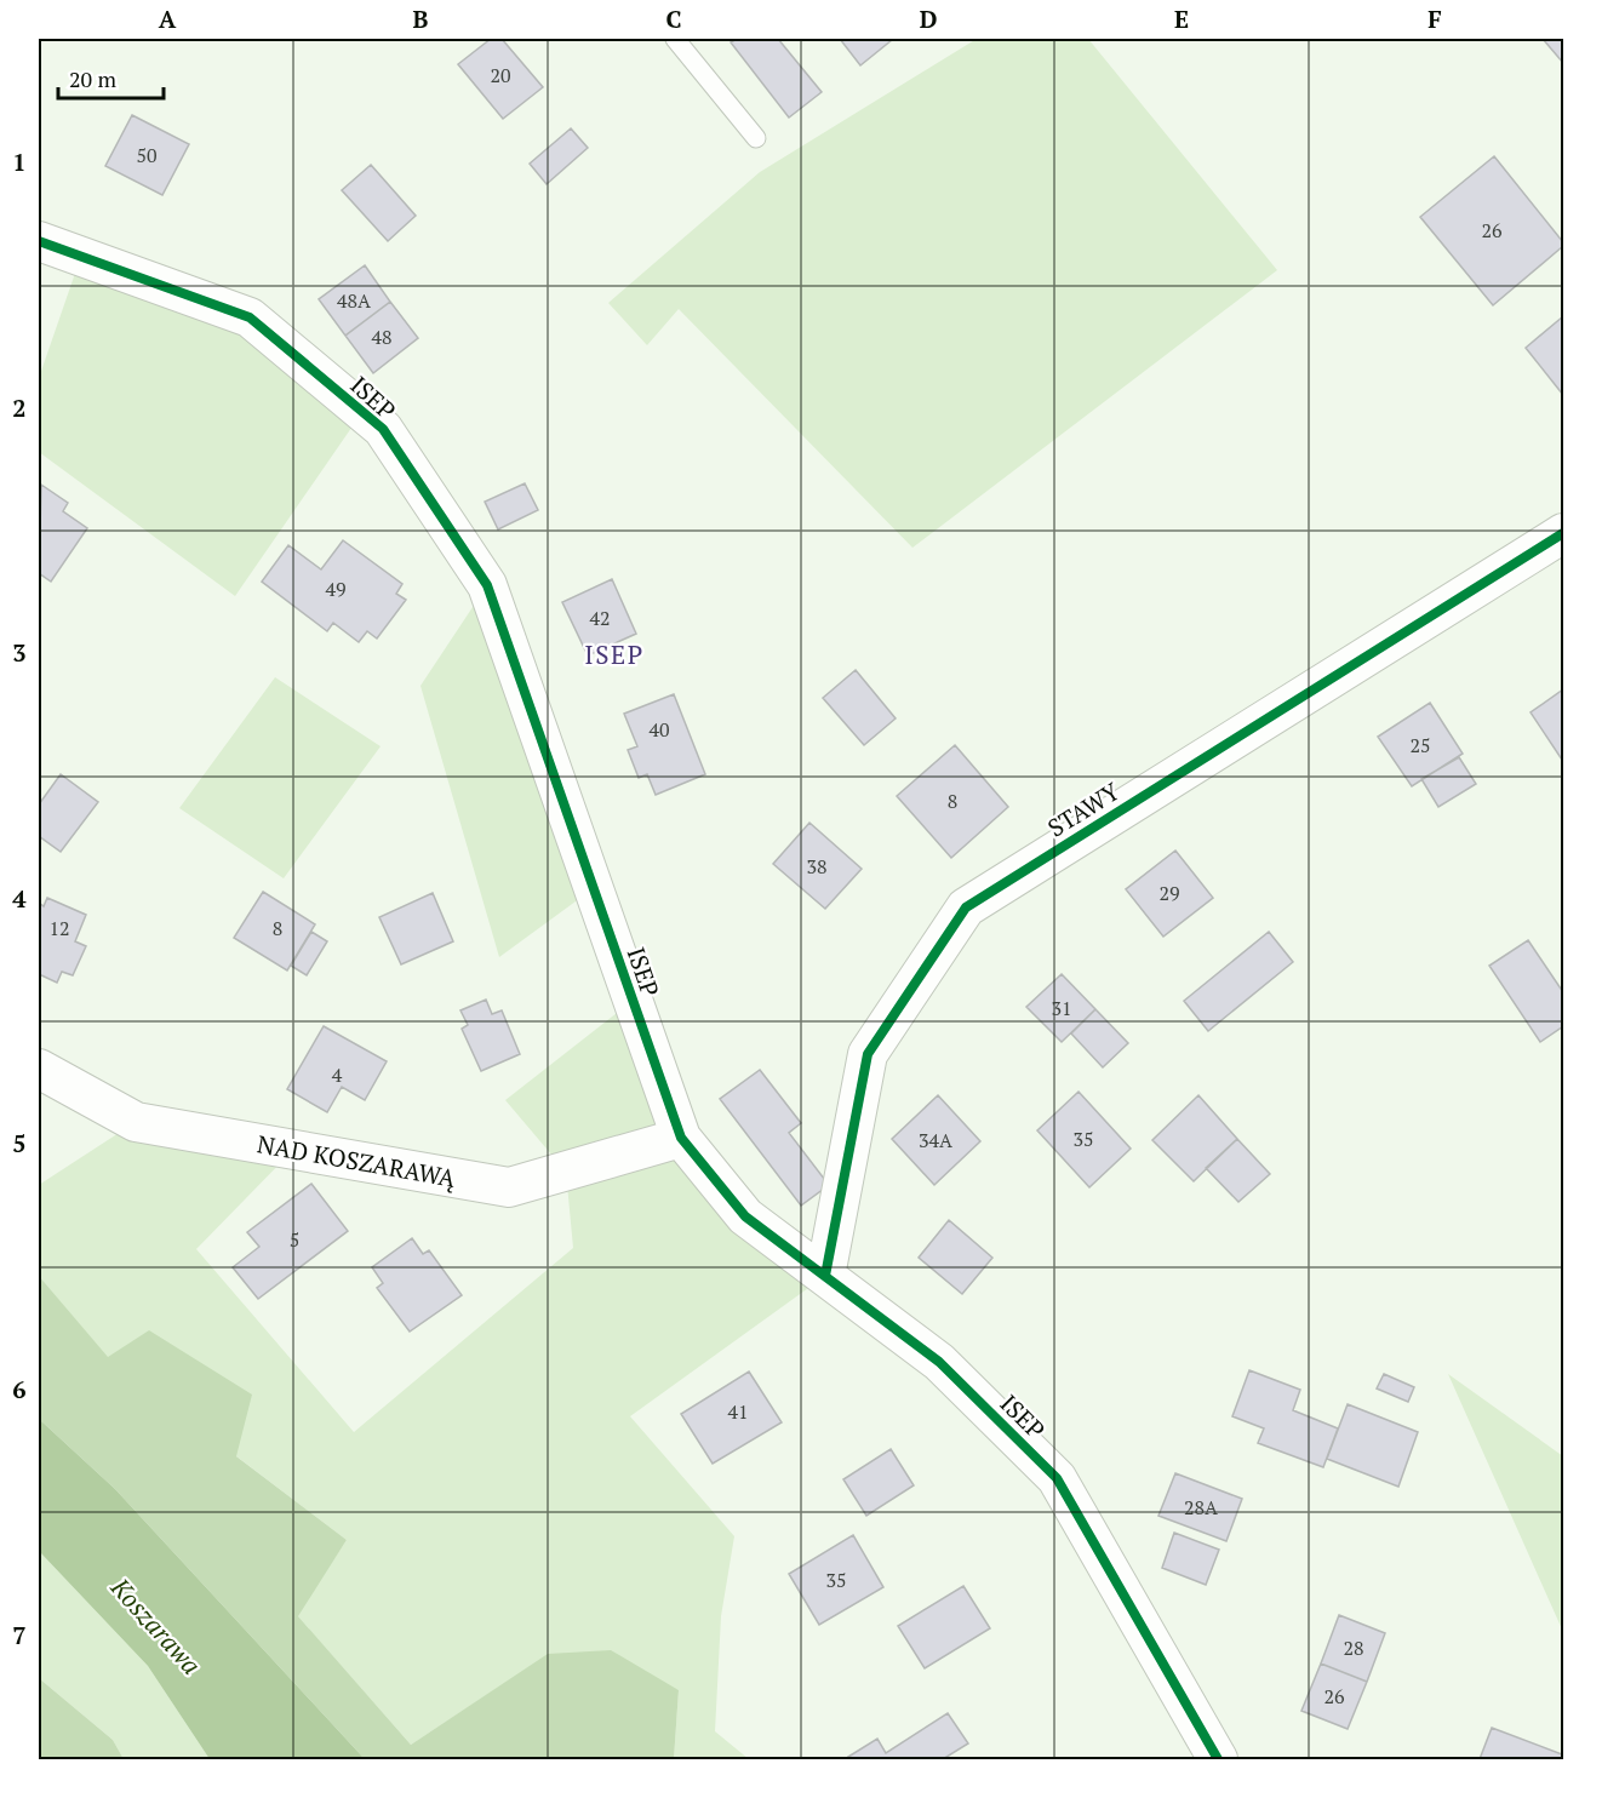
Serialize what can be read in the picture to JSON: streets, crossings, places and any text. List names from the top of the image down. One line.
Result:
{"streets":{"street":["ISEP","STAWY","NAD KOSZARAWĄ"]},"crossings":[["ISEP","STAWY"],["ISEP","NAD KOSZARAWĄ"]],"districts":["ISEP"],"water":["Koszarawa"],"house_numbers":["20","50","26","48A","48","49","42","40","25","8","38","29","12","8","31","4","35","34A","5","41","28A","35","28","26"],"scale_bar":"20 m","grid":{"columns":["A","B","C","D","E","F"],"rows":["1","2","3","4","5","6","7"]}}
